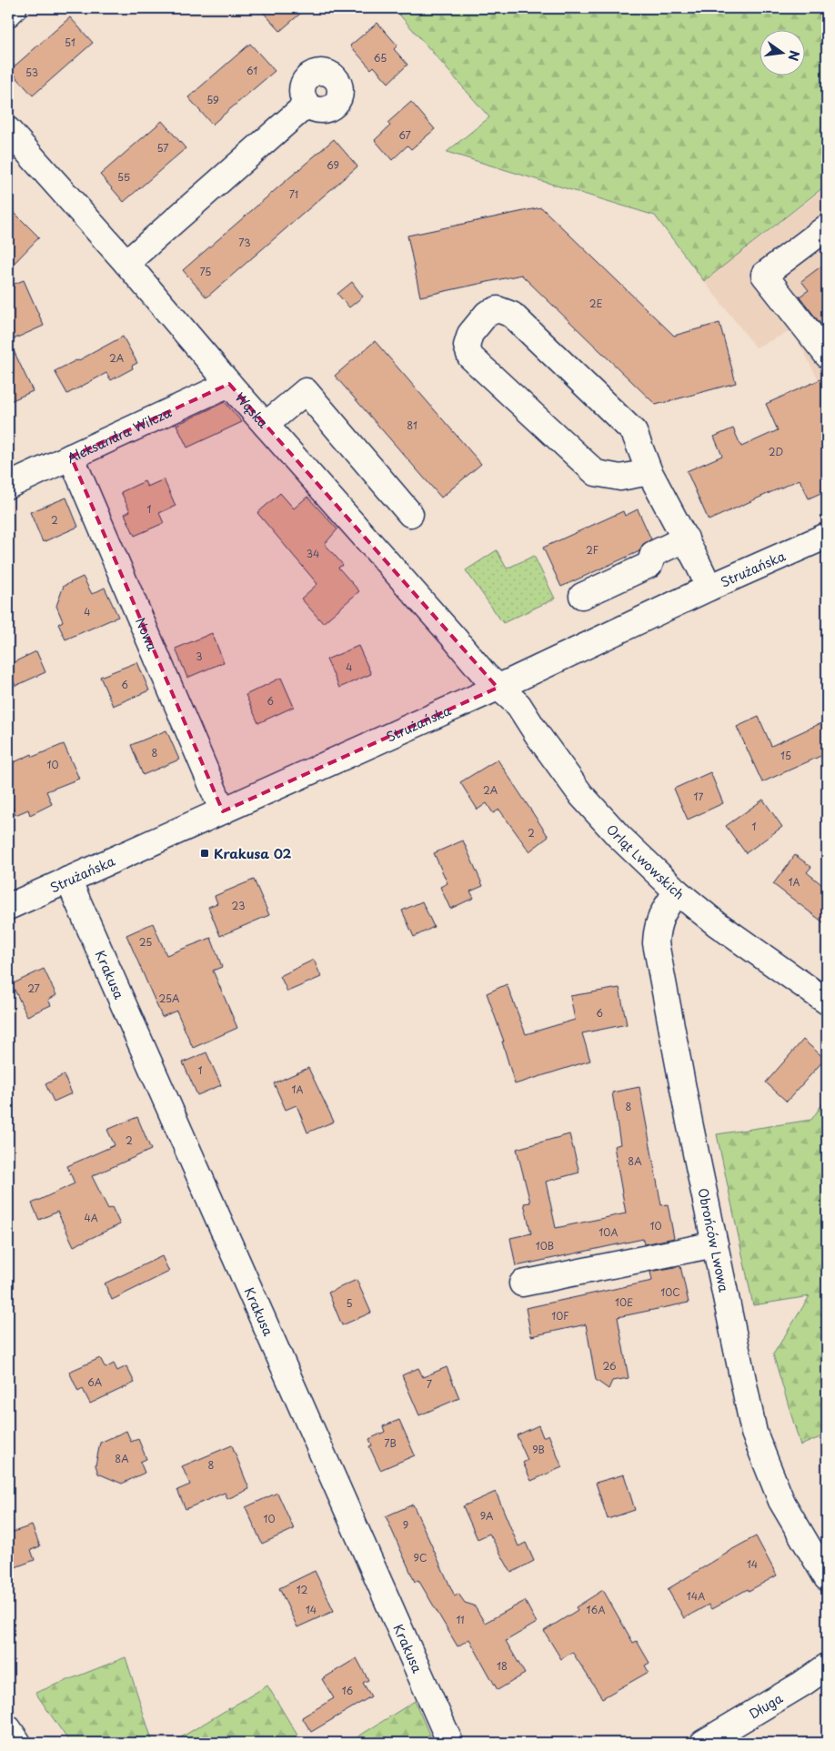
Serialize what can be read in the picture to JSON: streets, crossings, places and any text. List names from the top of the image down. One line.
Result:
{"streets":{"street":["Wąska","Aleksandra Wilcza","Strużańska","Nowa","Orląt Lwowskich","Krakusa","Obrońców Lwowa","Długa"]},"crossings":[["Wąska","Aleksandra Wilcza"],["Wąska","Strużańska"],["Wąska","Orląt Lwowskich"],["Aleksandra Wilcza","Nowa"],["Strużańska","Nowa"],["Strużańska","Orląt Lwowskich"],["Strużańska","Krakusa"],["Orląt Lwowskich","Obrońców Lwowa"]],"places":{"transit":["Krakusa 02"]},"house_numbers":["51","65","61","53","59","67","57","69","55","71","73","75","2E","2A","81","2D","1","2","2F","34","4","3","4","6","6","8","15","10","2A","17","1","2","1A","23","25","27","25A","6","1","1A","8","2","8A","4A","10","10A","10B","10C","10E","5","10F","26","6A","7","7B","9B","8A","8","9A","10","9","9C","14","12","14A","14","16A","11","18","16"],"north":"right"}
